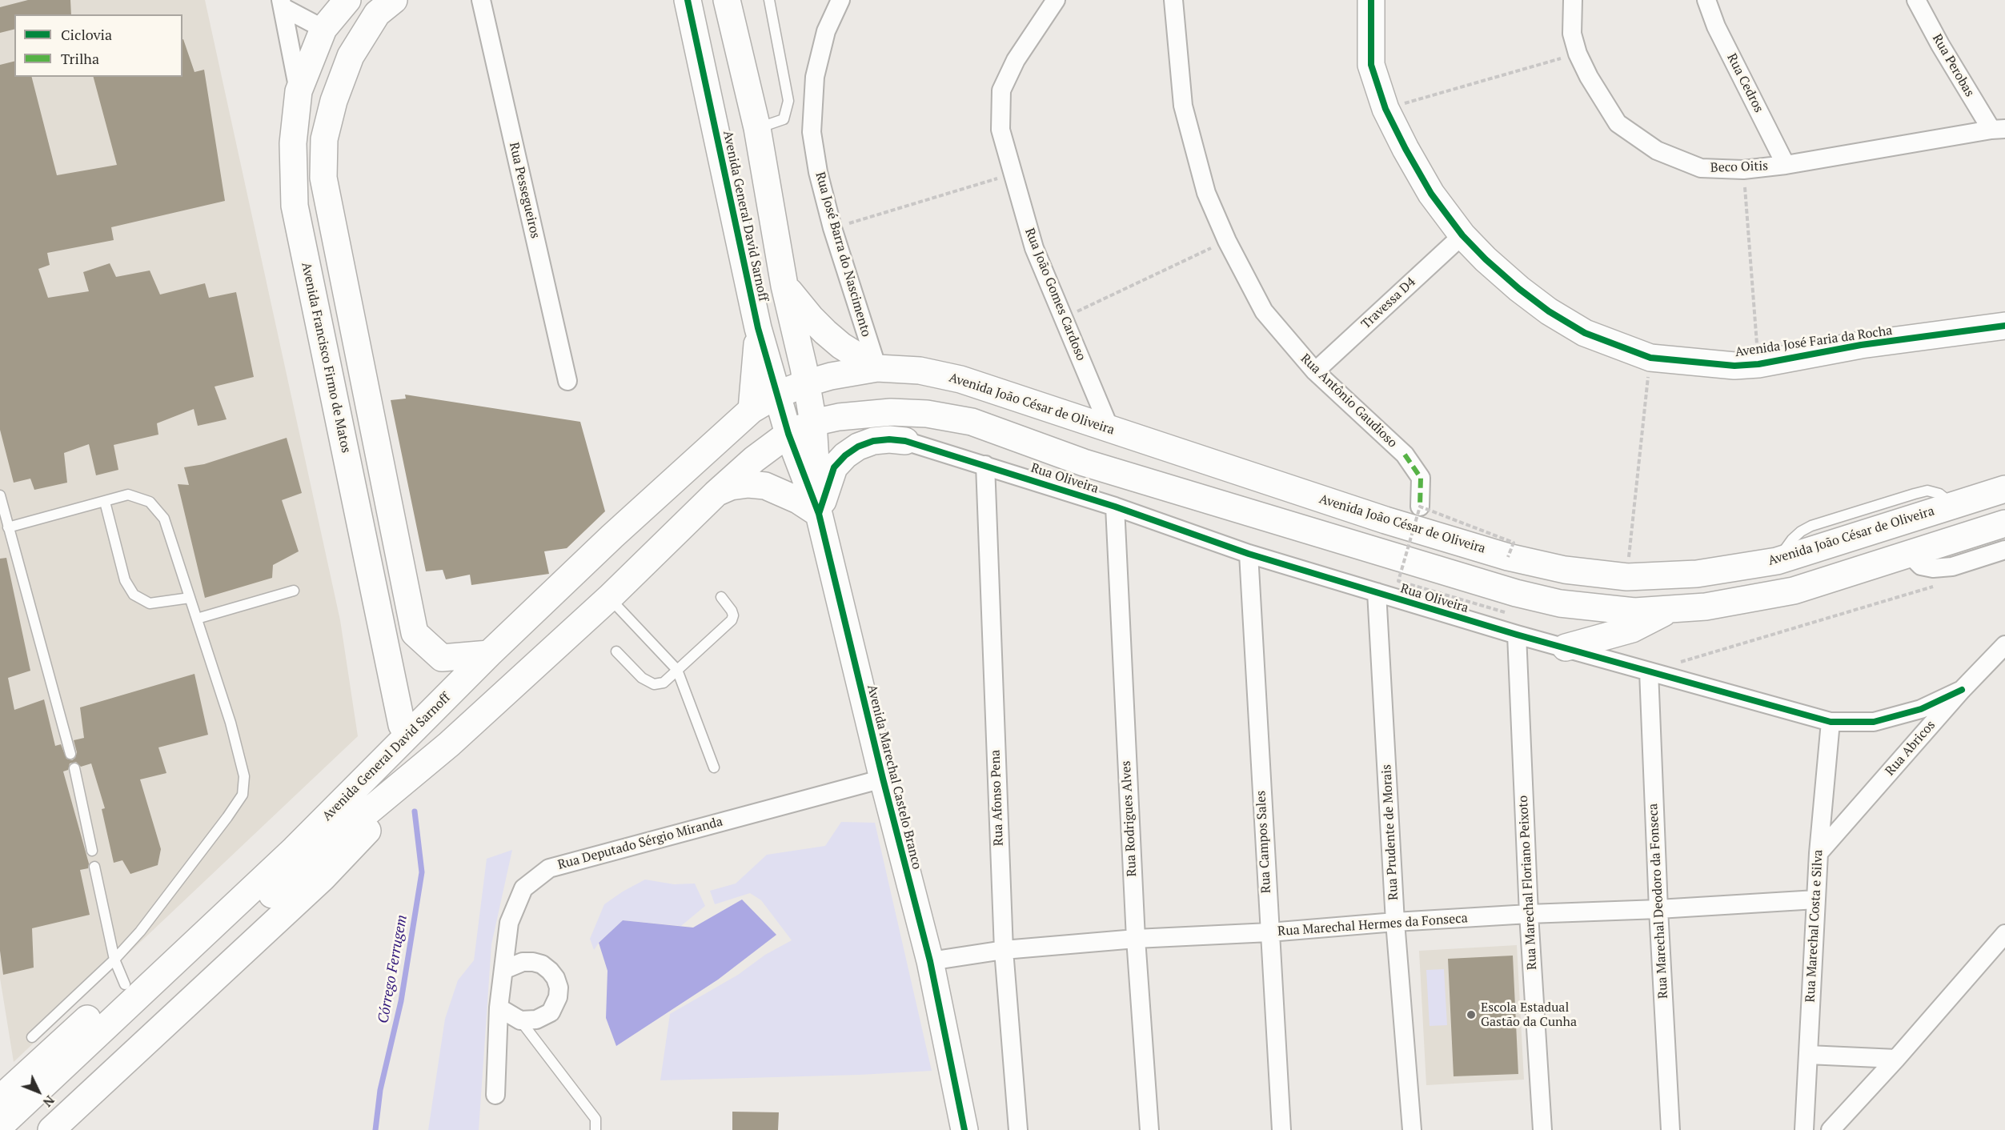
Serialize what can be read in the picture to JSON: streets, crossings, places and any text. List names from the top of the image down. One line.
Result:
{"streets":{"main road":["Avenida General David Sarnoff","Avenida José Faria da Rocha","Avenida Francisco Firmo de Matos","Avenida João César de Oliveira","Avenida Marechal Castelo Branco"],"street":["Rua Perobas","Rua Cedros","Beco Oitis","Rua Pessegueiros","Rua José Barra do Nascimento","Rua João Gomes Cardoso","Travessa D4","Rua Antônio Gaudioso","Rua Oliveira","Rua Abricos","Rua Afonso Pena","Rua Rodrigues Alves","Rua Prudente de Morais","Rua Campos Sales","Rua Deputado Sérgio Miranda","Rua Marechal Floriano Peixoto","Rua Marechal Deodoro da Fonseca","Rua Marechal Hermes da Fonseca","Rua Marechal Costa e Silva"]},"crossings":[["Rua Perobas","Beco Oitis"],["Rua Cedros","Beco Oitis"],["Avenida General David Sarnoff","Avenida João César de Oliveira"],["Avenida General David Sarnoff","Avenida Marechal Castelo Branco"],["Rua José Barra do Nascimento","Avenida João César de Oliveira"],["Rua João Gomes Cardoso","Avenida João César de Oliveira"],["Travessa D4","Avenida José Faria da Rocha"],["Travessa D4","Rua Antônio Gaudioso"],["Rua Oliveira","Rua Abricos"],["Rua Oliveira","Rua Afonso Pena"],["Rua Oliveira","Rua Rodrigues Alves"],["Rua Oliveira","Rua Prudente de Morais"],["Rua Oliveira","Rua Campos Sales"],["Rua Oliveira","Rua Marechal Floriano Peixoto"],["Rua Oliveira","Rua Marechal Deodoro da Fonseca"],["Rua Oliveira","Rua Marechal Costa e Silva"],["Rua Abricos","Rua Marechal Costa e Silva"],["Avenida Marechal Castelo Branco","Rua Deputado Sérgio Miranda"],["Avenida Marechal Castelo Branco","Rua Marechal Hermes da Fonseca"],["Rua Afonso Pena","Rua Marechal Hermes da Fonseca"],["Rua Rodrigues Alves","Rua Marechal Hermes da Fonseca"],["Rua Prudente de Morais","Rua Marechal Hermes da Fonseca"],["Rua Campos Sales","Rua Marechal Hermes da Fonseca"],["Rua Marechal Floriano Peixoto","Rua Marechal Hermes da Fonseca"],["Rua Marechal Deodoro da Fonseca","Rua Marechal Hermes da Fonseca"],["Rua Marechal Hermes da Fonseca","Rua Marechal Costa e Silva"]],"water":["Córrego Ferrugem"],"places":["Escola Estadual Gastão da Cunha"],"legend":["Ciclovia","Trilha"],"north":"bottom right"}
